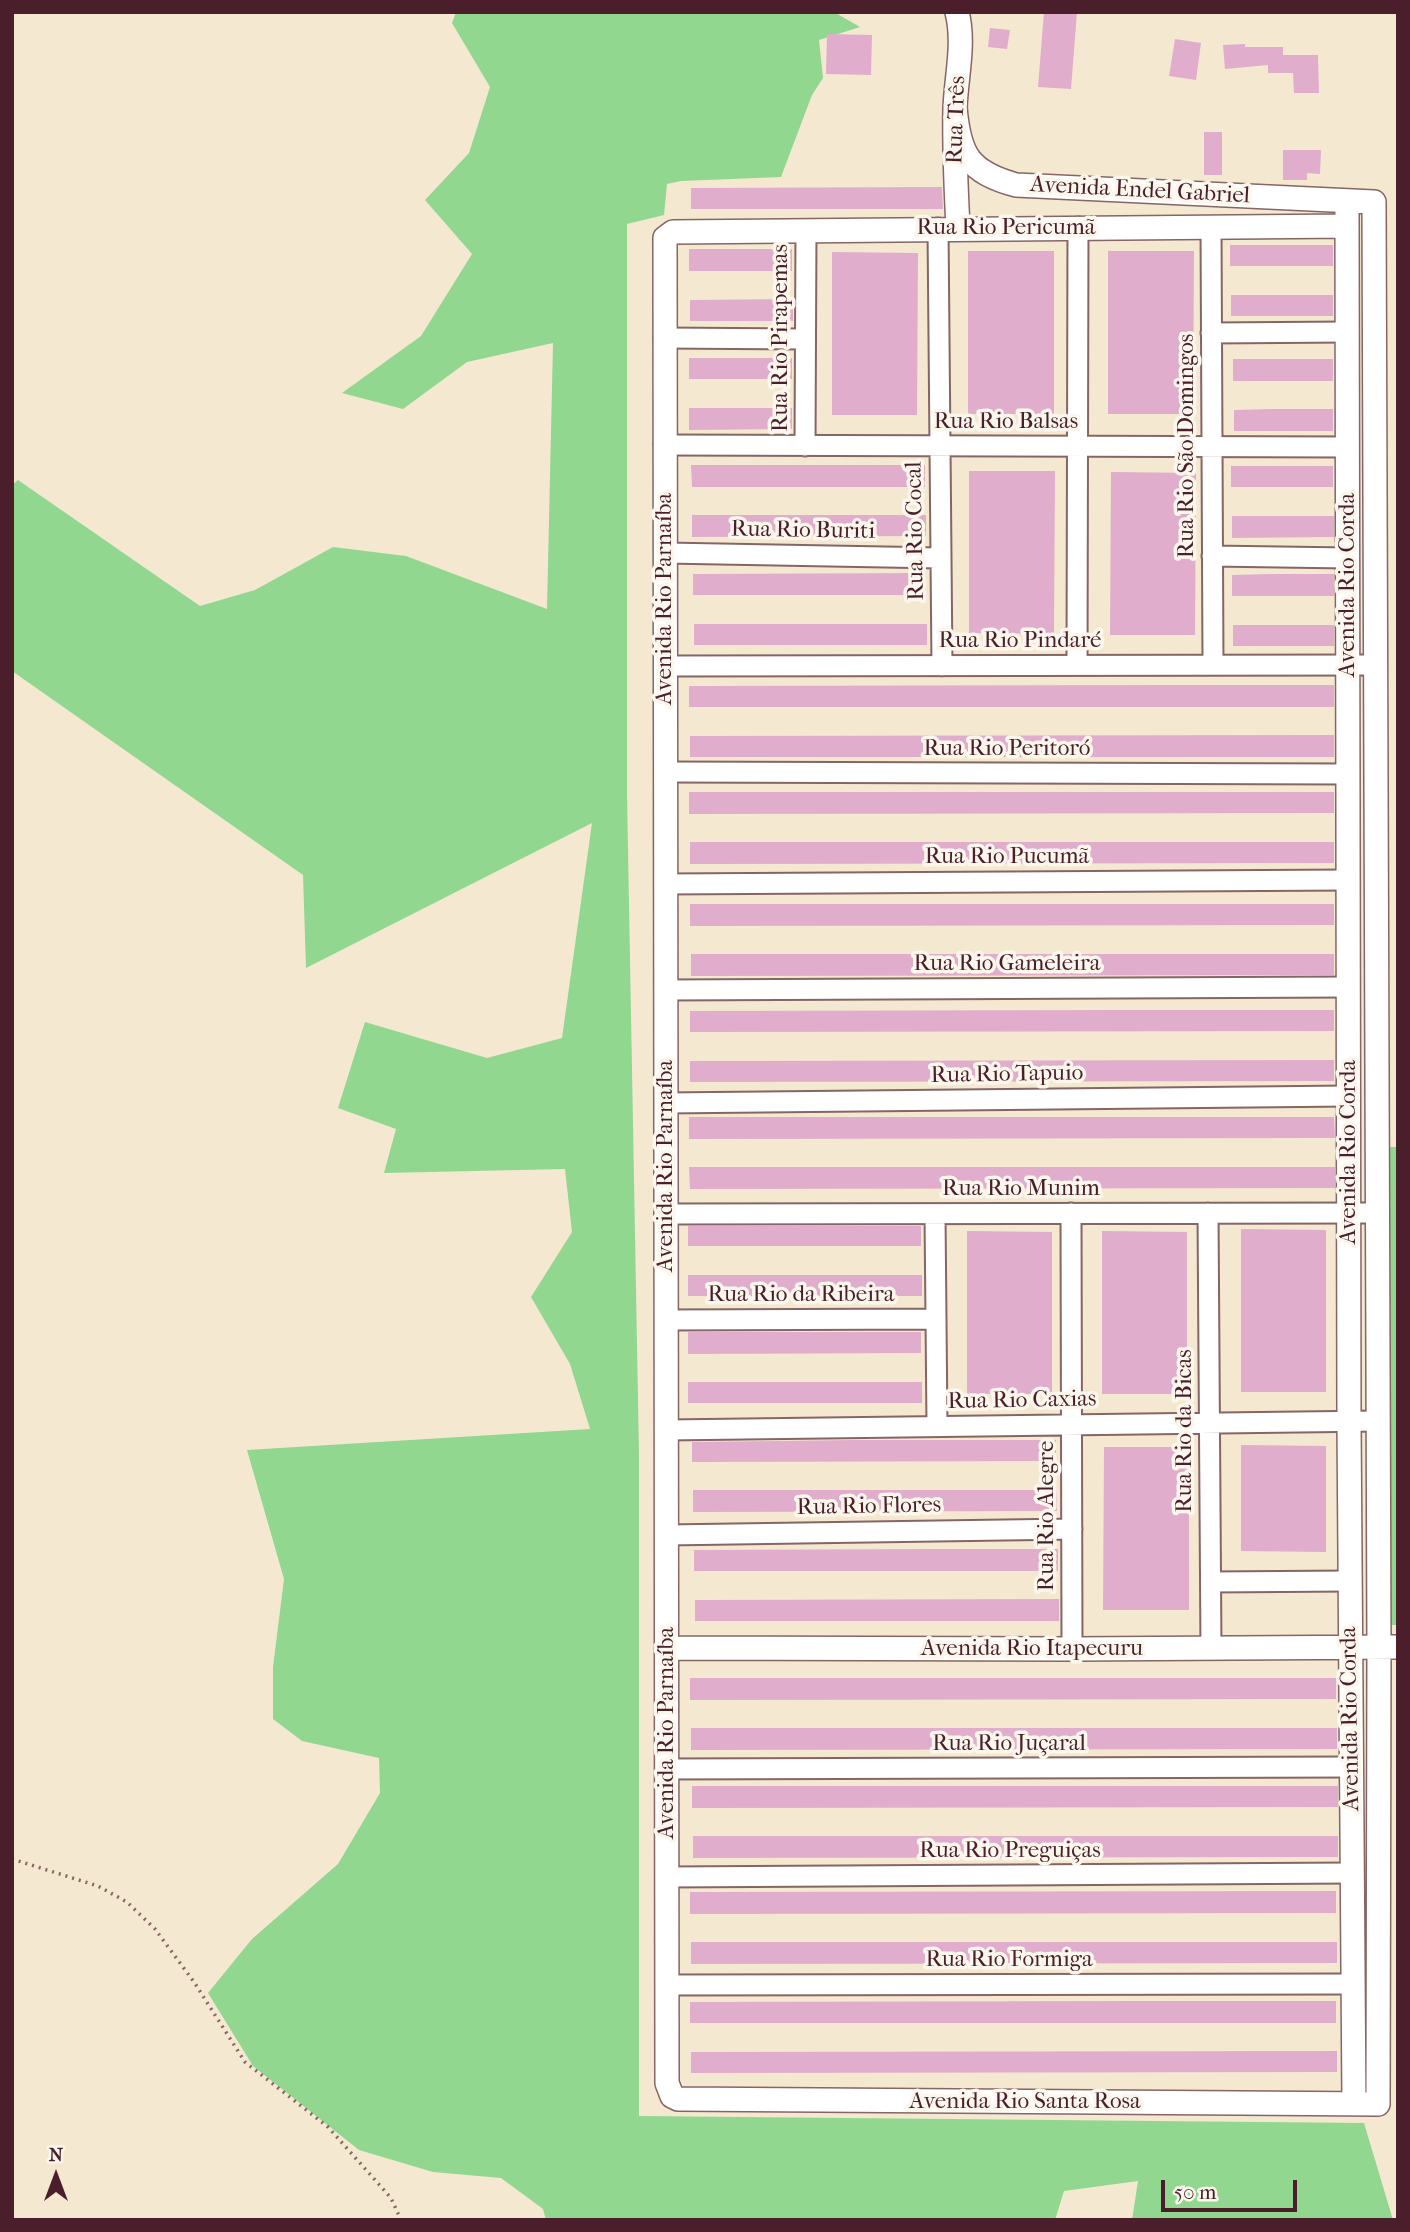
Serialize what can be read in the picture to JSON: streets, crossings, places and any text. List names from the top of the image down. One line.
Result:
{"streets":{"street":["Rua Três","Avenida Endel Gabriel","Rua Rio Pericumã","Rua Rio Pirapemas","Rua Rio Balsas","Rua Rio São Domingos","Rua Rio Buriti","Rua Rio Cocal","Avenida Rio Corda","Avenida Rio Parnaíba","Rua Rio Pindaré","Rua Rio Peritoró","Rua Rio Pucumã","Rua Rio Gameleira","Rua Rio Tapuio","Rua Rio Munim","Rua Rio da Ribeira","Rua Rio Caxias","Rua Rio da Bicas","Rua Rio Flores","Rua Rio Alegre","Avenida Rio Itapecuru","Rua Rio Juçaral","Rua Rio Preguiças","Rua Rio Formiga","Avenida Rio Santa Rosa"]},"crossings":[["Rua Três","Avenida Endel Gabriel"],["Rua Três","Rua Rio Pericumã"],["Rua Três","Rua Rio Cocal"],["Avenida Endel Gabriel","Avenida Rio Corda"],["Rua Rio Pericumã","Rua Rio Pirapemas"],["Rua Rio Pericumã","Rua Rio São Domingos"],["Rua Rio Pericumã","Rua Rio Cocal"],["Rua Rio Pericumã","Avenida Rio Corda"],["Rua Rio Pericumã","Avenida Rio Parnaíba"],["Rua Rio Pirapemas","Rua Rio Balsas"],["Rua Rio Balsas","Rua Rio São Domingos"],["Rua Rio Balsas","Rua Rio Cocal"],["Rua Rio Balsas","Avenida Rio Corda"],["Rua Rio Balsas","Avenida Rio Parnaíba"],["Rua Rio São Domingos","Rua Rio Pindaré"],["Rua Rio Buriti","Rua Rio Cocal"],["Rua Rio Buriti","Avenida Rio Parnaíba"],["Rua Rio Cocal","Rua Rio Pindaré"],["Avenida Rio Corda","Rua Rio Pindaré"],["Avenida Rio Corda","Rua Rio Peritoró"],["Avenida Rio Corda","Rua Rio Pucumã"],["Avenida Rio Corda","Rua Rio Gameleira"],["Avenida Rio Corda","Rua Rio Tapuio"],["Avenida Rio Corda","Rua Rio Munim"],["Avenida Rio Corda","Rua Rio Caxias"],["Avenida Rio Corda","Avenida Rio Itapecuru"],["Avenida Rio Corda","Rua Rio Juçaral"],["Avenida Rio Corda","Rua Rio Preguiças"],["Avenida Rio Corda","Rua Rio Formiga"],["Avenida Rio Corda","Avenida Rio Santa Rosa"],["Avenida Rio Parnaíba","Rua Rio Pindaré"],["Avenida Rio Parnaíba","Rua Rio Peritoró"],["Avenida Rio Parnaíba","Rua Rio Pucumã"],["Avenida Rio Parnaíba","Rua Rio Gameleira"],["Avenida Rio Parnaíba","Rua Rio Tapuio"],["Avenida Rio Parnaíba","Rua Rio Munim"],["Avenida Rio Parnaíba","Rua Rio da Ribeira"],["Avenida Rio Parnaíba","Rua Rio Caxias"],["Avenida Rio Parnaíba","Rua Rio Flores"],["Avenida Rio Parnaíba","Avenida Rio Itapecuru"],["Avenida Rio Parnaíba","Rua Rio Juçaral"],["Avenida Rio Parnaíba","Rua Rio Preguiças"],["Avenida Rio Parnaíba","Rua Rio Formiga"],["Avenida Rio Parnaíba","Avenida Rio Santa Rosa"],["Rua Rio Munim","Rua Rio da Bicas"],["Rua Rio Munim","Rua Rio Alegre"],["Rua Rio Caxias","Rua Rio da Bicas"],["Rua Rio Caxias","Rua Rio Alegre"],["Rua Rio da Bicas","Avenida Rio Itapecuru"],["Rua Rio Flores","Rua Rio Alegre"],["Rua Rio Alegre","Avenida Rio Itapecuru"]],"scale_bar":"50 m","north":"top"}
